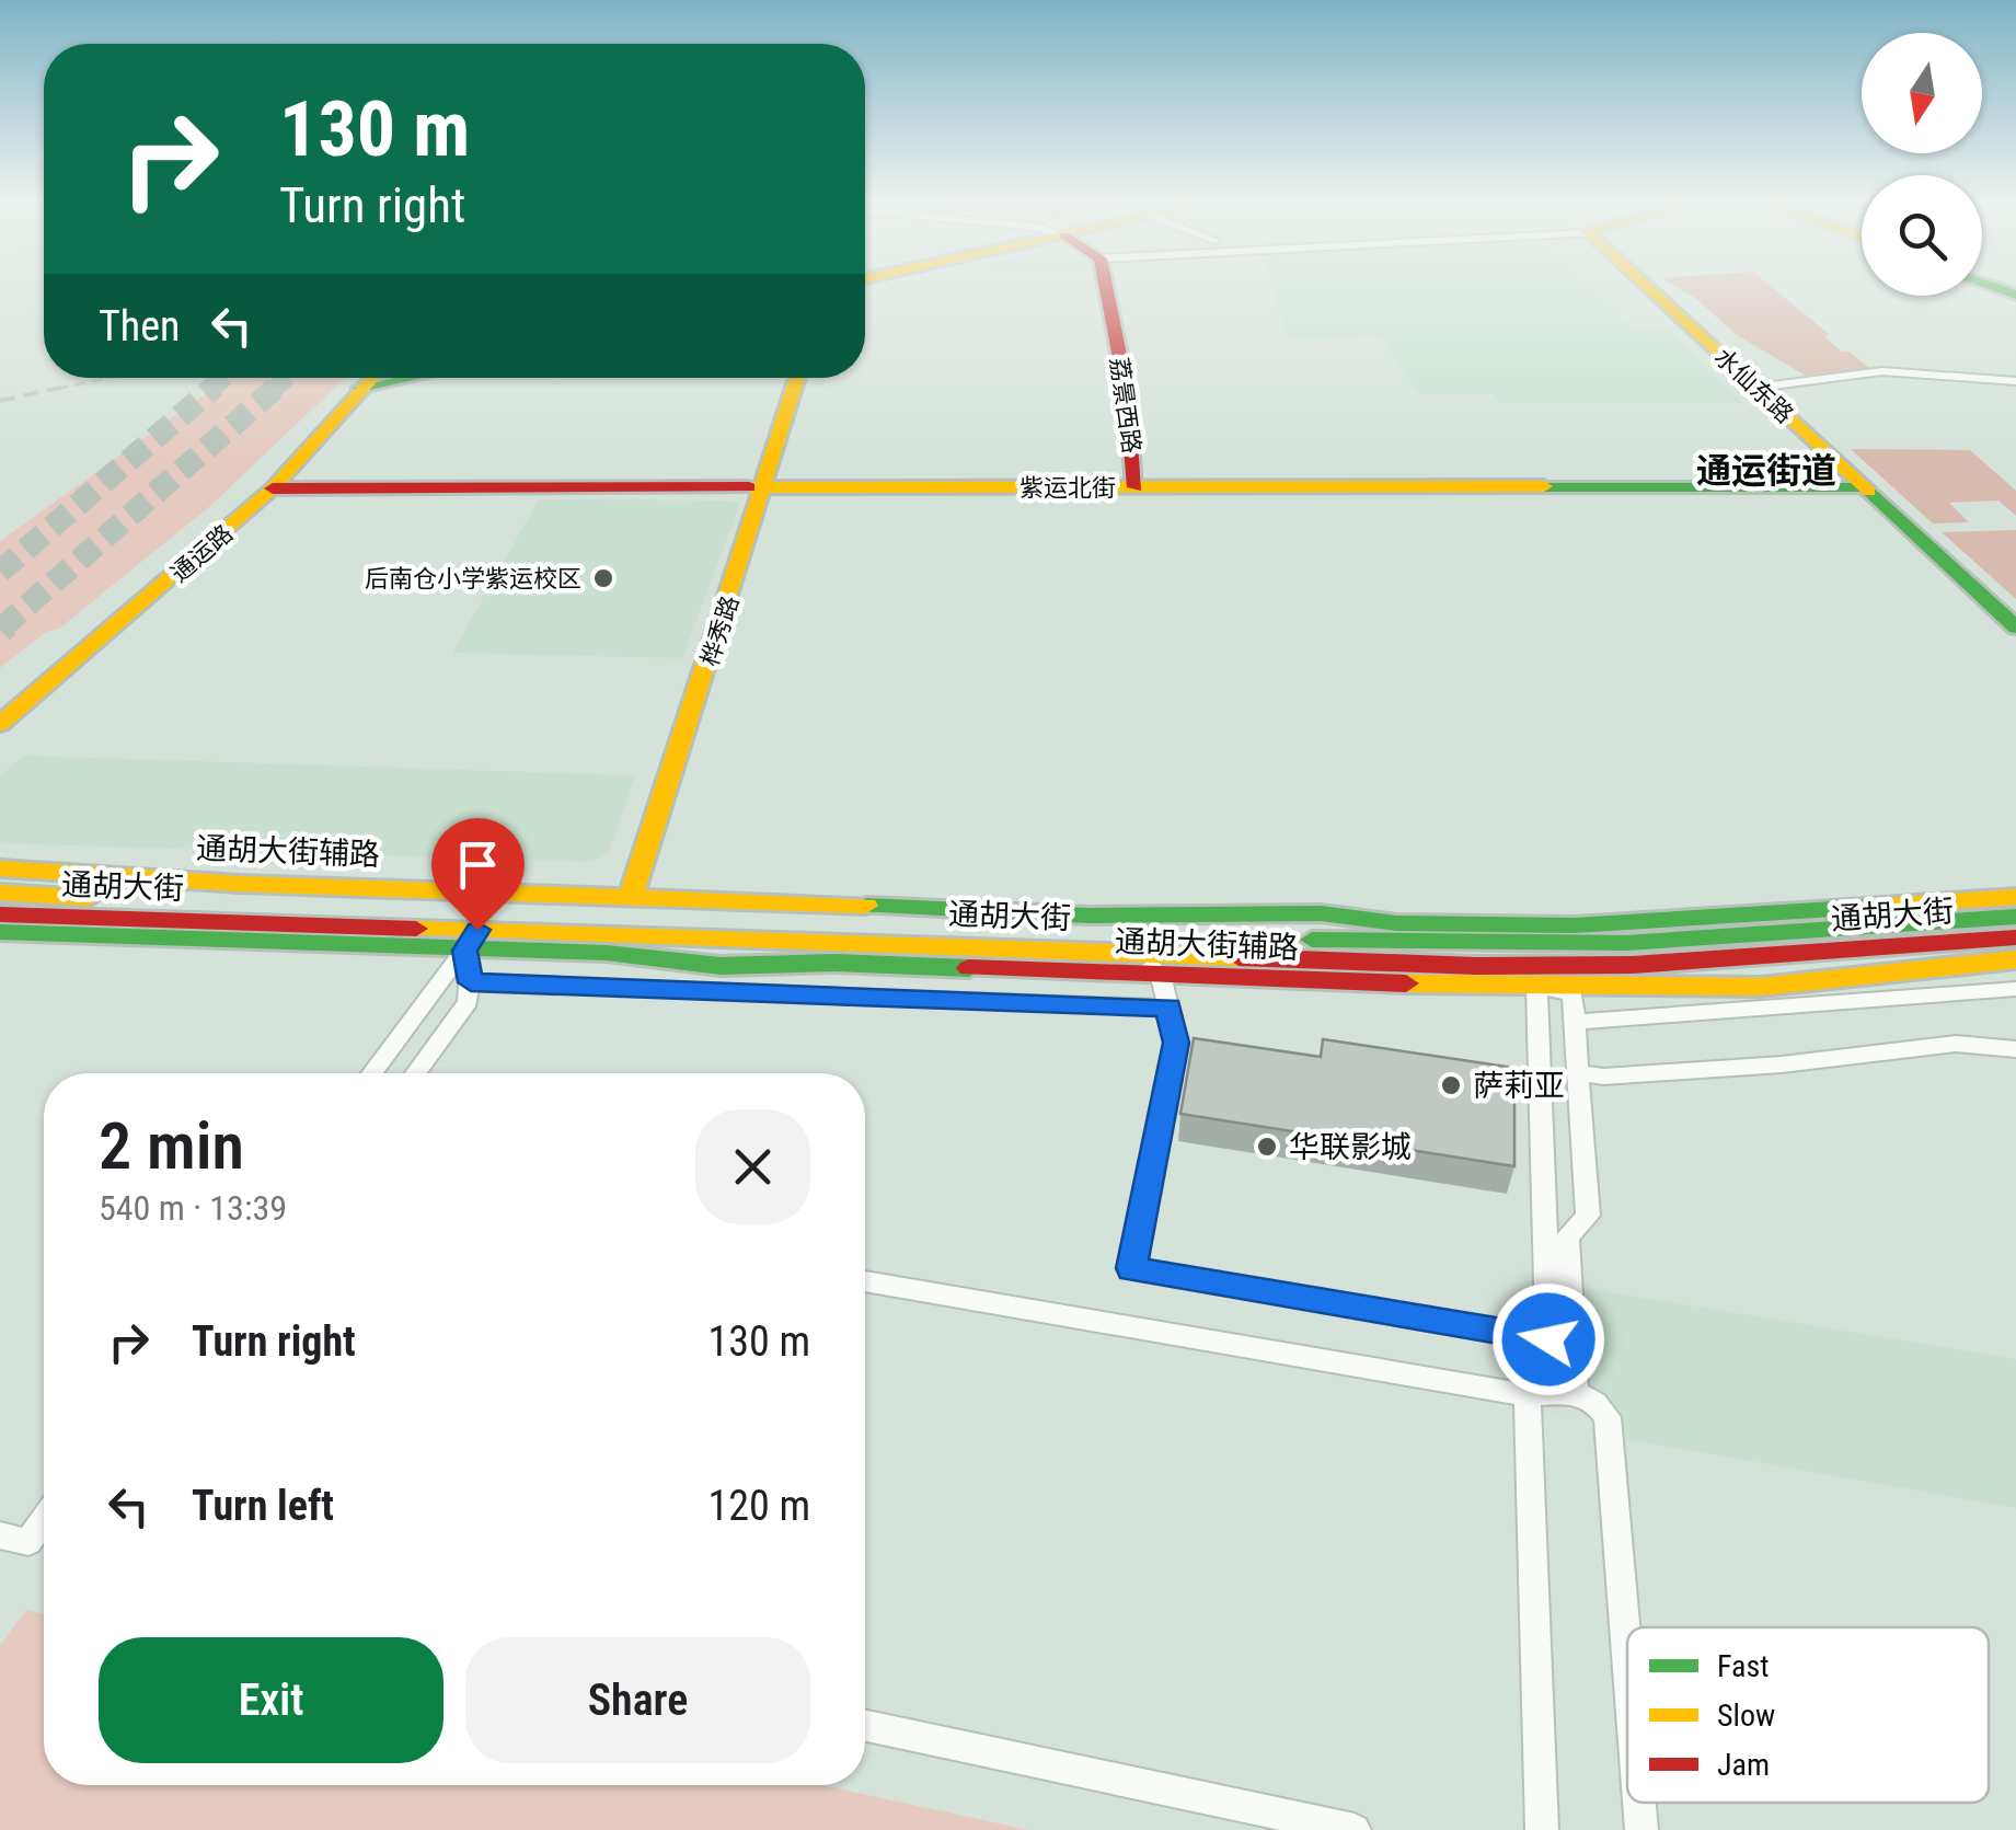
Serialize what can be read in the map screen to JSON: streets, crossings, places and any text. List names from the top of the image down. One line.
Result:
{"streets":{"street":["水仙东路","荔景西路","紫运北街","通运路","桦秀路","通胡大街辅路","通胡大街"]},"crossings":[["水仙东路","紫运北街"],["荔景西路","紫运北街"],["紫运北街","通运路"],["紫运北街","桦秀路"],["桦秀路","通胡大街辅路"],["通胡大街辅路","通胡大街"]],"districts":["通运街道"],"places":["后南仓小学紫运校区","萨莉亚","华联影城"],"legend":["Fast","Slow","Jam"],"north":"bottom","page":{"turn":["130 m","Turn right"],"then":"Then","heading":["2 min","540 m · 13:39"],"list":[{"name":"Turn right","value":"130 m"},{"name":"Turn left","value":"120 m"}],"buttons":["Exit","Share"]}}
